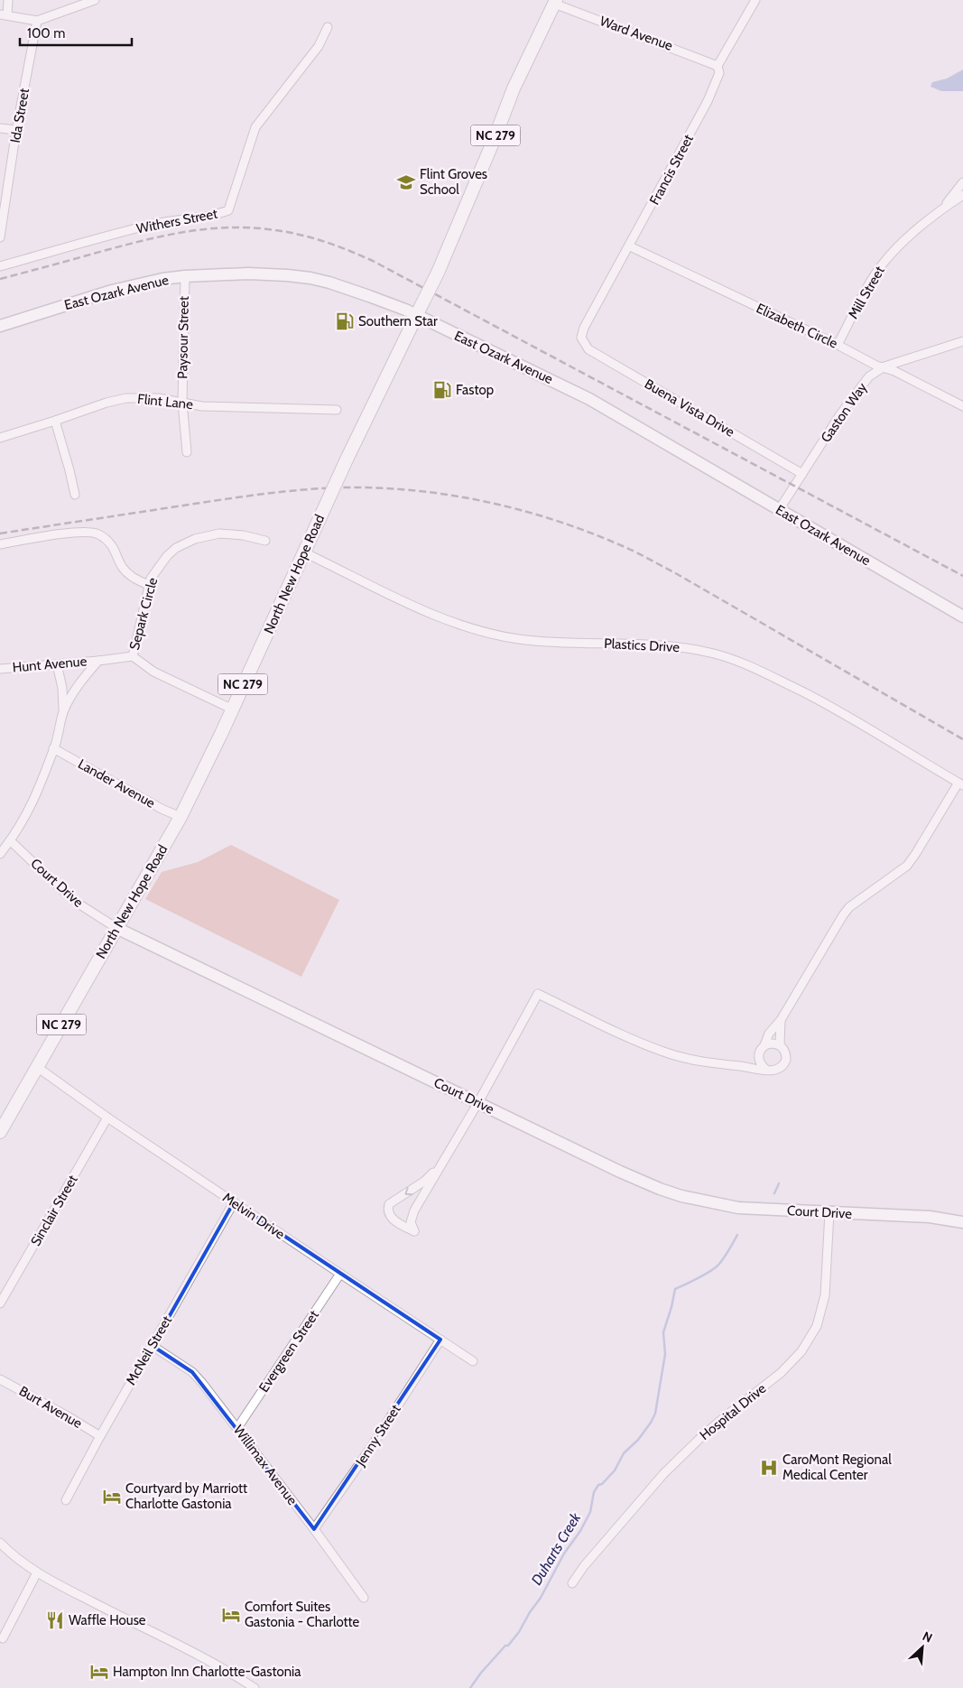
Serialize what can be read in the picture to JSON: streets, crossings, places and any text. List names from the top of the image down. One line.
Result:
{"streets":{"main road":["NC 279","East Ozark Avenue","North New Hope Road","Court Drive"],"street":["Ward Avenue","Ida Street","Francis Street","Withers Street","Mill Street","Elizabeth Circle","Paysour Street","Flint Lane","Buena Vista Drive","Gaston Way","Separk Circle","Plastics Drive","Hunt Avenue","Lander Avenue","Sinclair Street","Melvin Drive","McNeil Street","Evergreen Street","Burt Avenue","Hospital Drive","Jenny Street","Willimax Avenue"]},"crossings":[["Ward Avenue","Francis Street"],["Ward Avenue","North New Hope Road"],["Francis Street","Elizabeth Circle"],["Francis Street","Buena Vista Drive"],["East Ozark Avenue","Paysour Street"],["East Ozark Avenue","Gaston Way"],["East Ozark Avenue","North New Hope Road"],["Mill Street","Elizabeth Circle"],["Elizabeth Circle","Gaston Way"],["Paysour Street","Flint Lane"],["Buena Vista Drive","Gaston Way"],["North New Hope Road","Plastics Drive"],["North New Hope Road","Lander Avenue"],["North New Hope Road","Court Drive"],["North New Hope Road","Melvin Drive"],["Separk Circle","Hunt Avenue"],["Court Drive","Hospital Drive"],["Sinclair Street","Melvin Drive"],["Melvin Drive","McNeil Street"],["Melvin Drive","Evergreen Street"],["Melvin Drive","Jenny Street"],["McNeil Street","Burt Avenue"],["McNeil Street","Willimax Avenue"],["Evergreen Street","Willimax Avenue"],["Jenny Street","Willimax Avenue"]],"water":["Duharts Creek"],"places":{"school or university":["Flint Groves School"],"fuel station":["Southern Star","Fastop"],"hospital":["CaroMont Regional Medical Center"],"hotel":["Courtyard by Marriott Charlotte Gastonia","Comfort Suites Gastonia - Charlotte","Hampton Inn Charlotte-Gastonia"],"restaurant":["Waffle House"]},"scale_bar":"100 m","north":"top right"}
